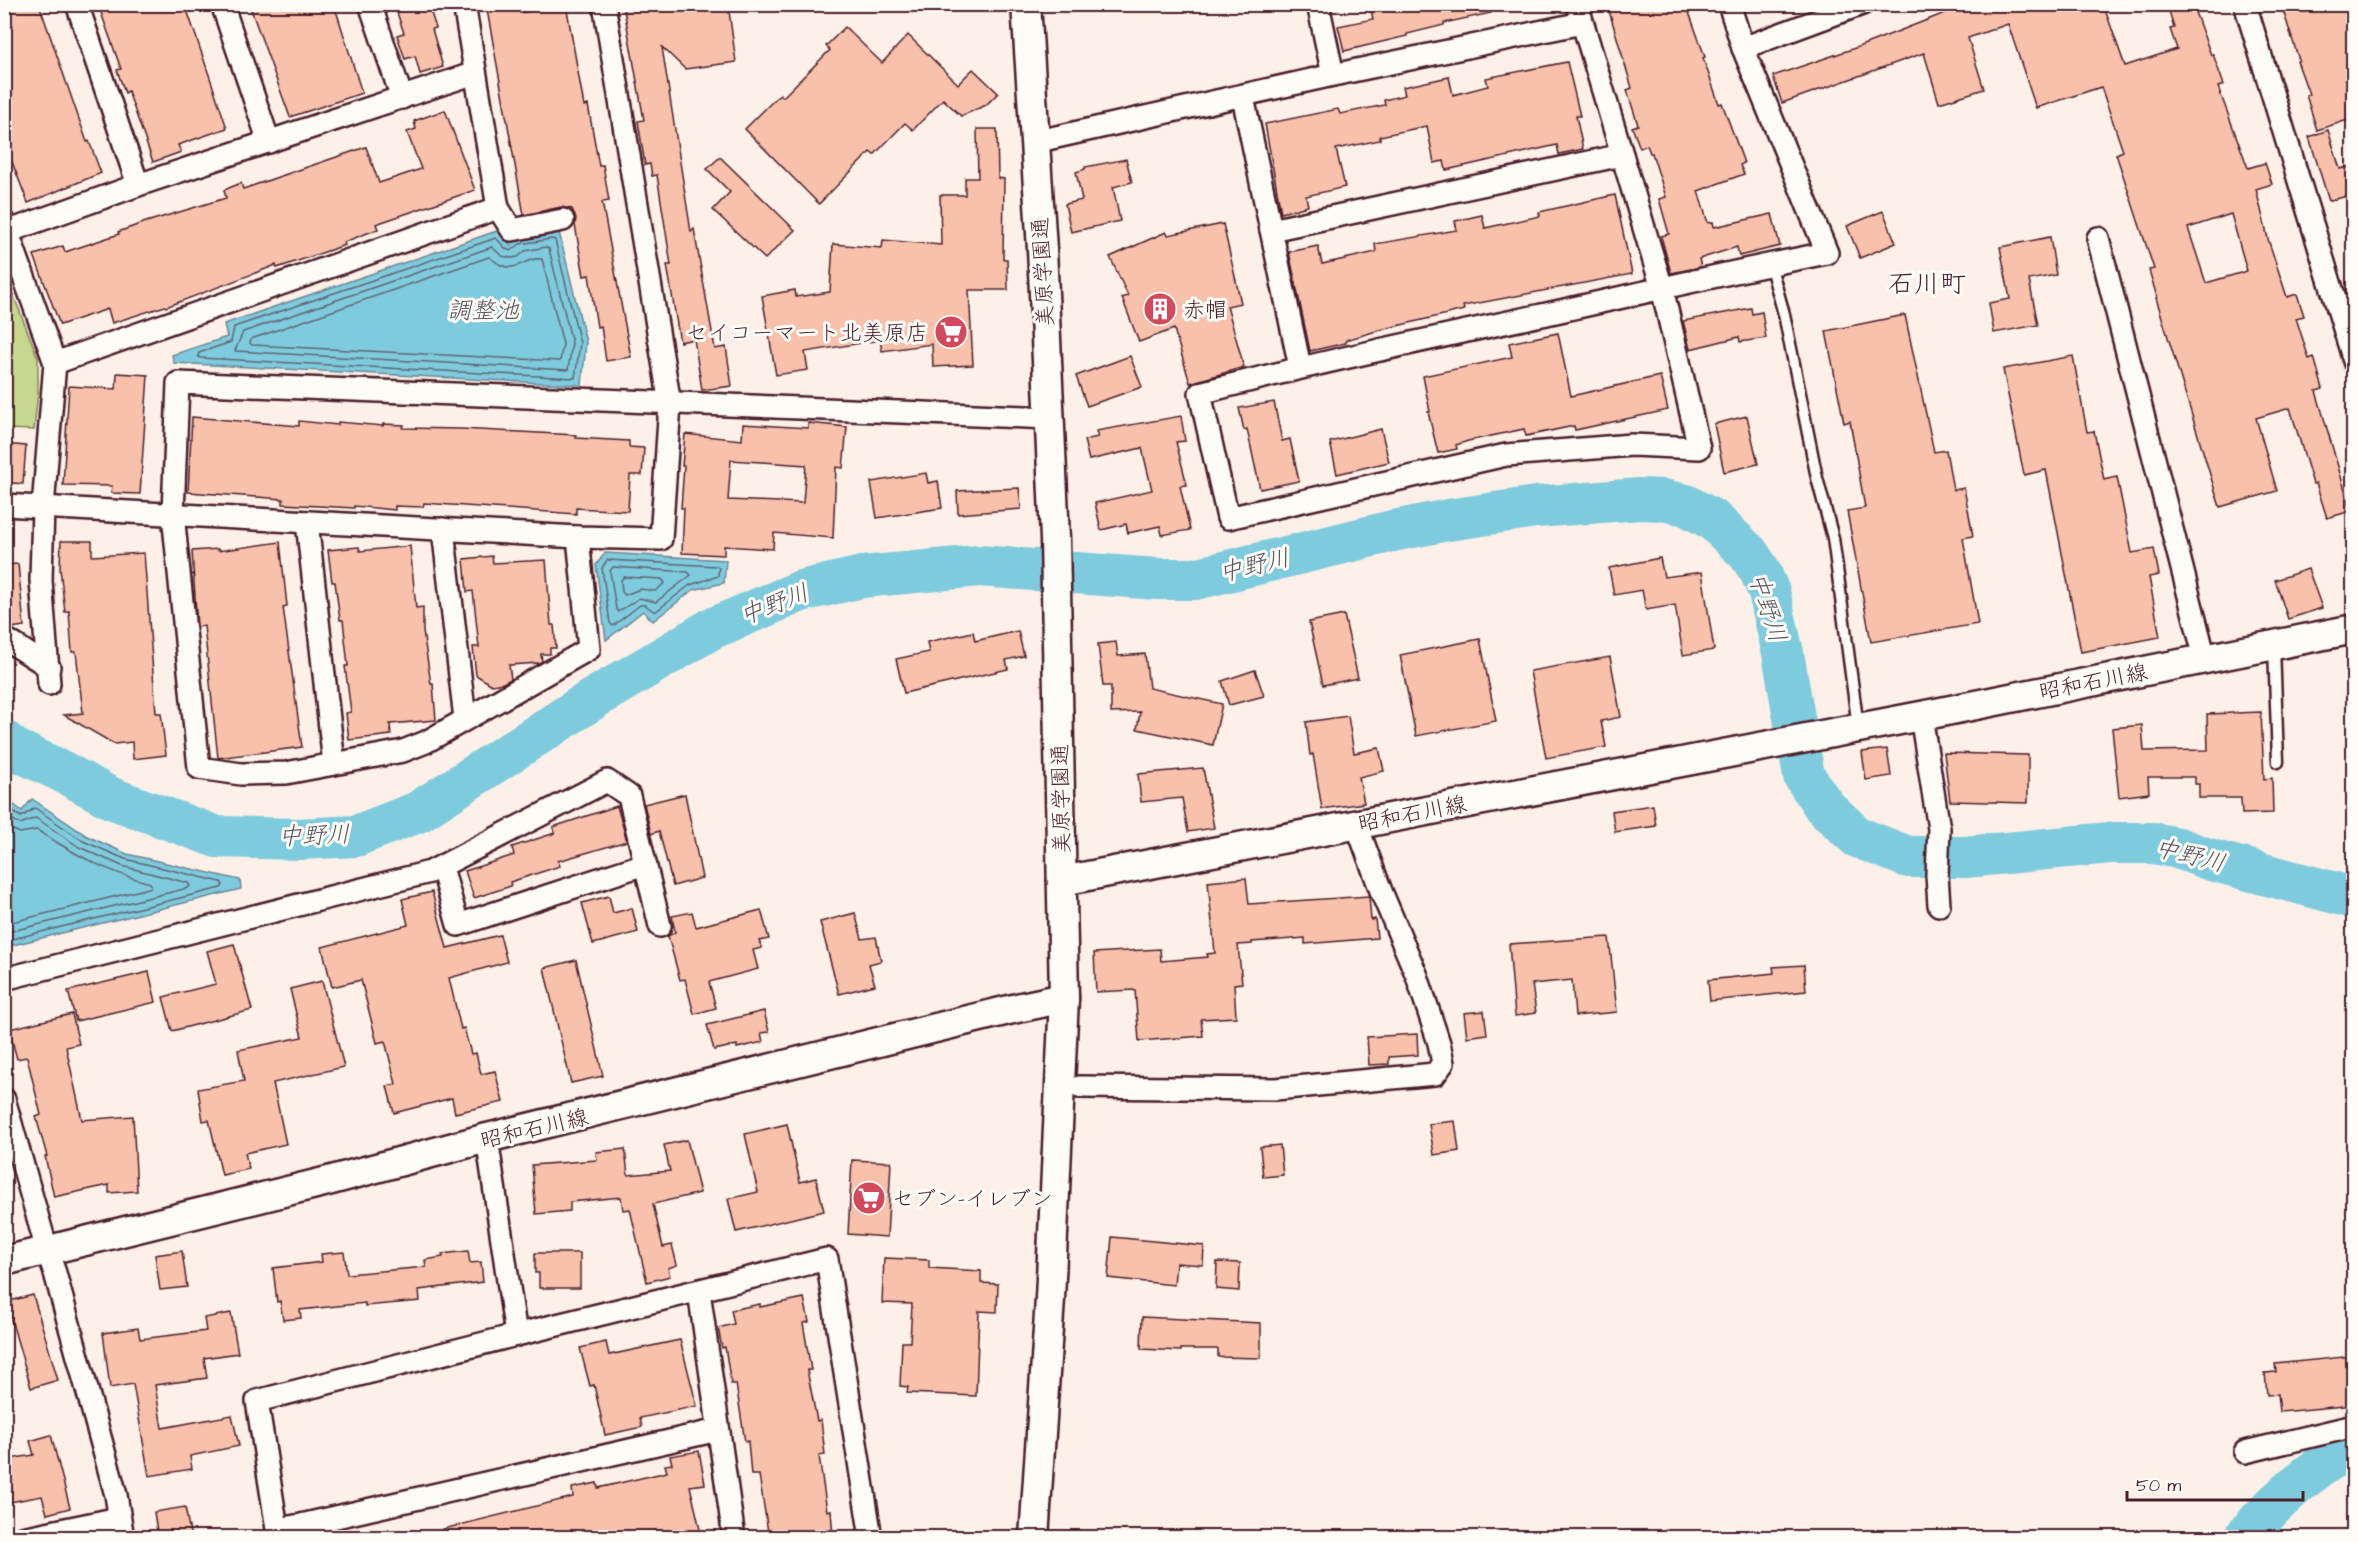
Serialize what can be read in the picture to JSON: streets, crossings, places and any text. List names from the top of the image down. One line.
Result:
{"streets":{"street":["美原学園通","昭和石川線"]},"crossings":[["美原学園通","昭和石川線"]],"districts":["石川町"],"water":["調整池","中野川"],"places":{"building":["赤帽"],"supermarket":["セイコーマート北美原店","セブン-イレブン"]},"scale_bar":"50 m"}
